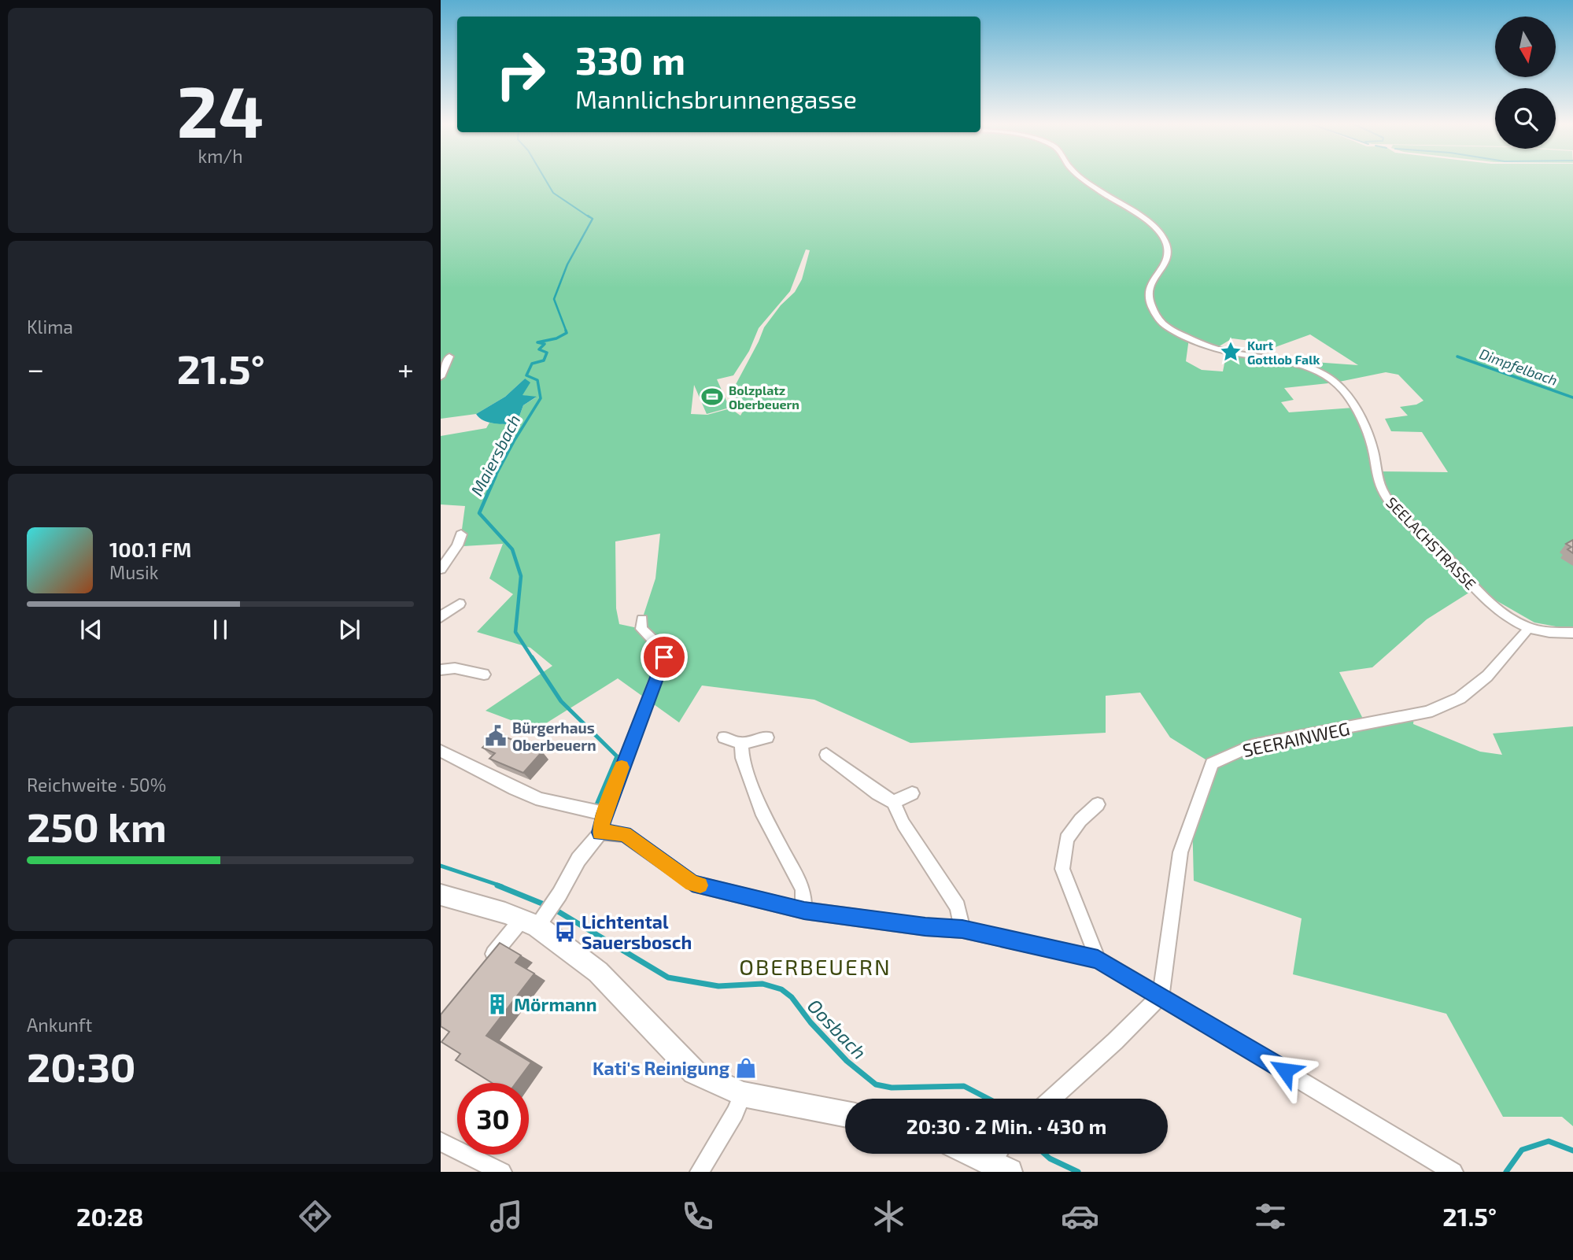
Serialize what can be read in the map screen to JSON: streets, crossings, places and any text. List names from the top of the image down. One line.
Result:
{"streets":{"street":["SEELACHSTRASSE","SEERAINWEG"]},"districts":["OBERBEUERN"],"water":["Dimpfelbach","Maiersbach","Oosbach"],"places":{"place":["Kurt Gottlob Falk"],"sports":["Bolzplatz Oberbeuern"],"public building":["Bürgerhaus Oberbeuern"],"bus stop":["Lichtental Sauersbosch"],"building":["Mörmann"],"shop":["Kati's Reinigung"]},"north":"bottom","page":{"tile":[["24","km/h"],"Klima",["Reichweite · 50%","250 km"],["Ankunft","20:30"]],"turn":["330 m","Mannlichsbrunnengasse"],"heat":["−","21.5°","+"],"song":["100.1 FM","Musik"],"limit":"30","trip":"20:30 · 2 Min. · 430 m","tabs":["20:28","21.5°"]}}
